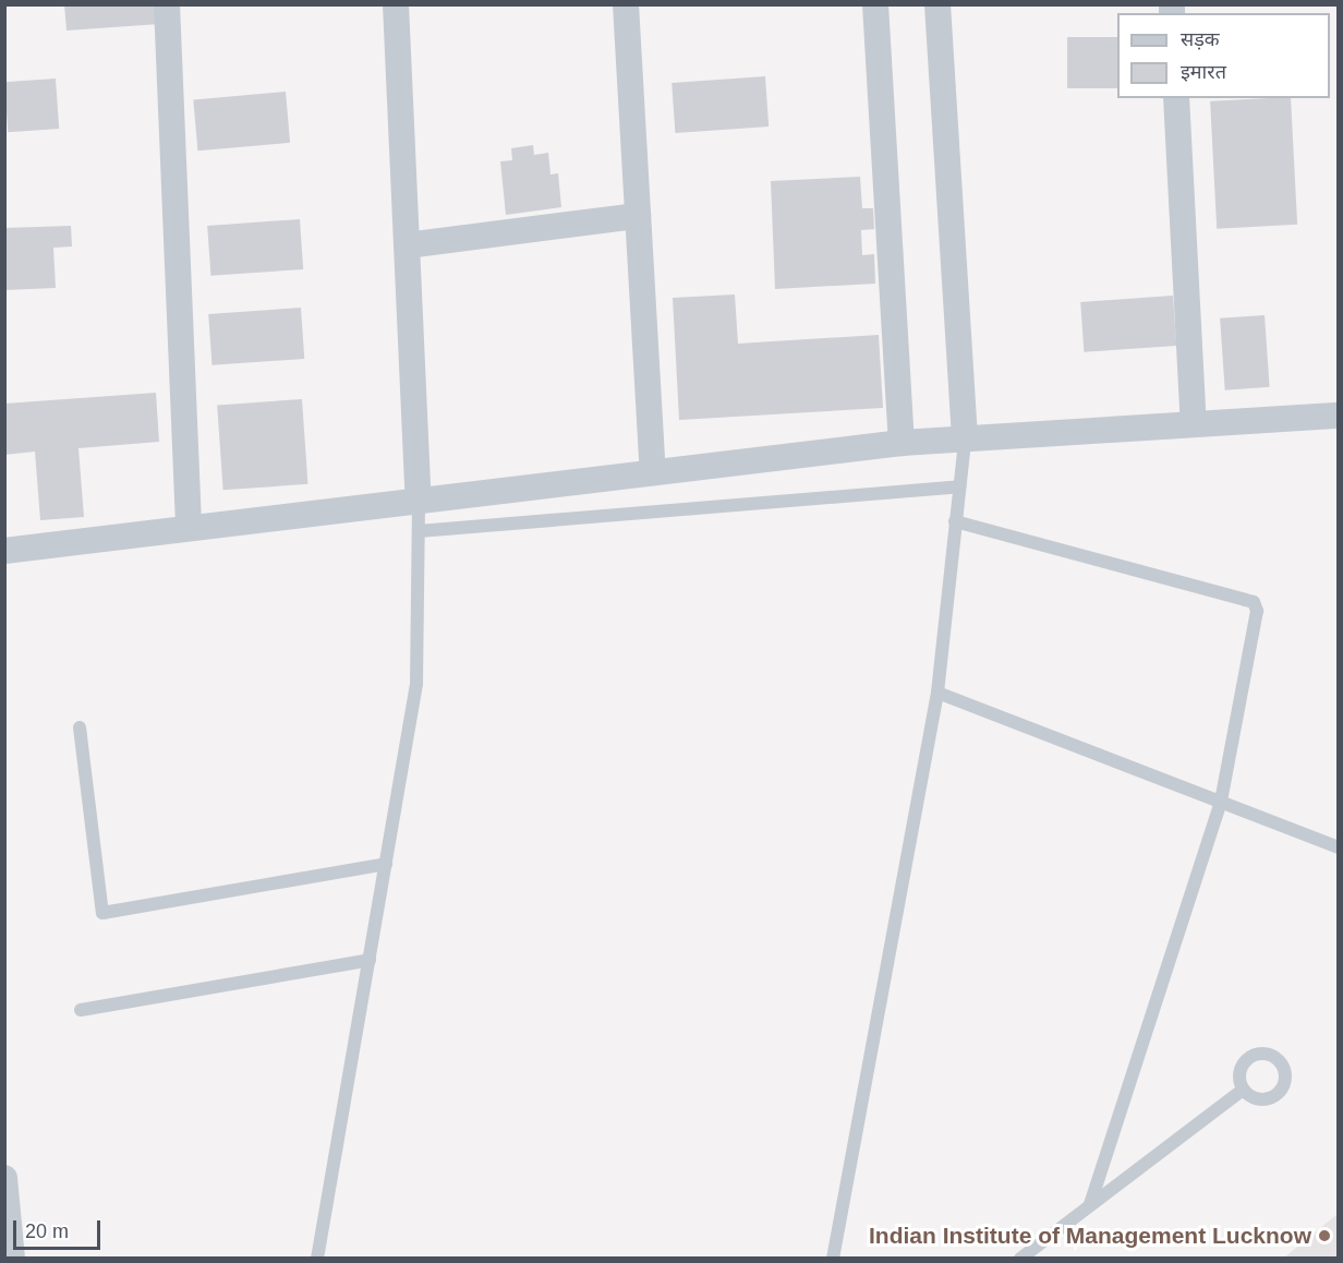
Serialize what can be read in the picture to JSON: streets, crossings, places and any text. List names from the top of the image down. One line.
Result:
{"places":["Indian Institute of Management Lucknow"],"legend":["सड़क","इमारत"],"scale_bar":"20 m"}
